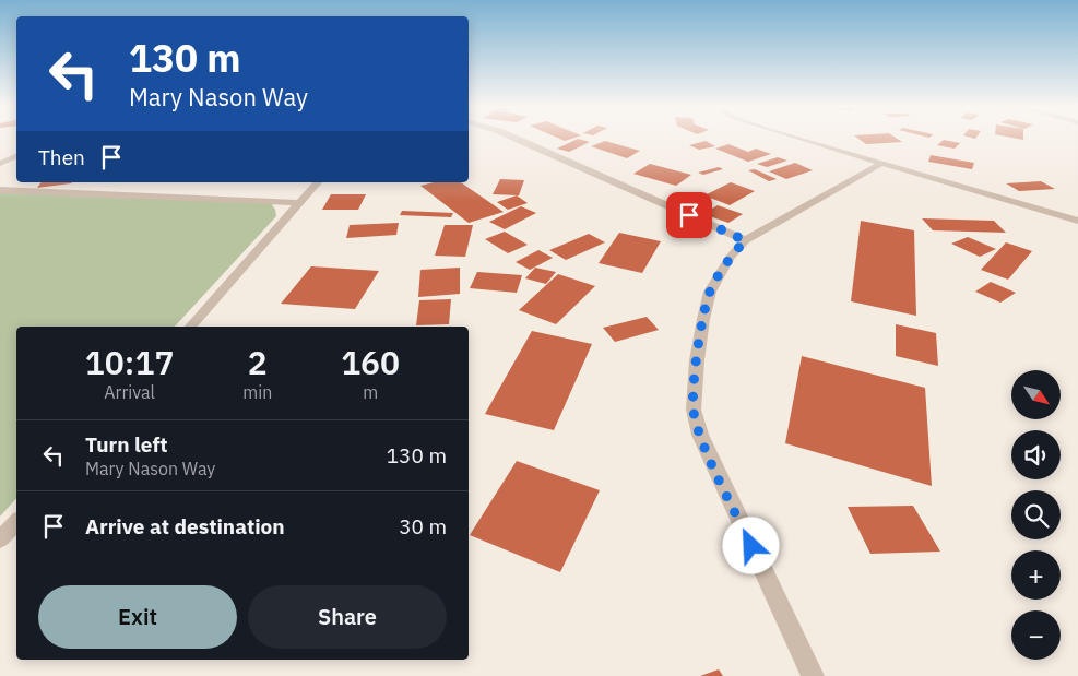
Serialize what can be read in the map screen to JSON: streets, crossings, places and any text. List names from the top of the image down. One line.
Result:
{"north":"bottom right","page":{"turn":["130 m","Mary Nason Way"],"then":"Then","eta":["10:17","Arrival","2","min","160","m"],"map_buttons":["+","−"],"list":[{"name":"Turn left","note":"Mary Nason Way","value":"130 m"},{"name":"Arrive at destination","value":"30 m"}],"buttons":["Exit","Share"]}}
